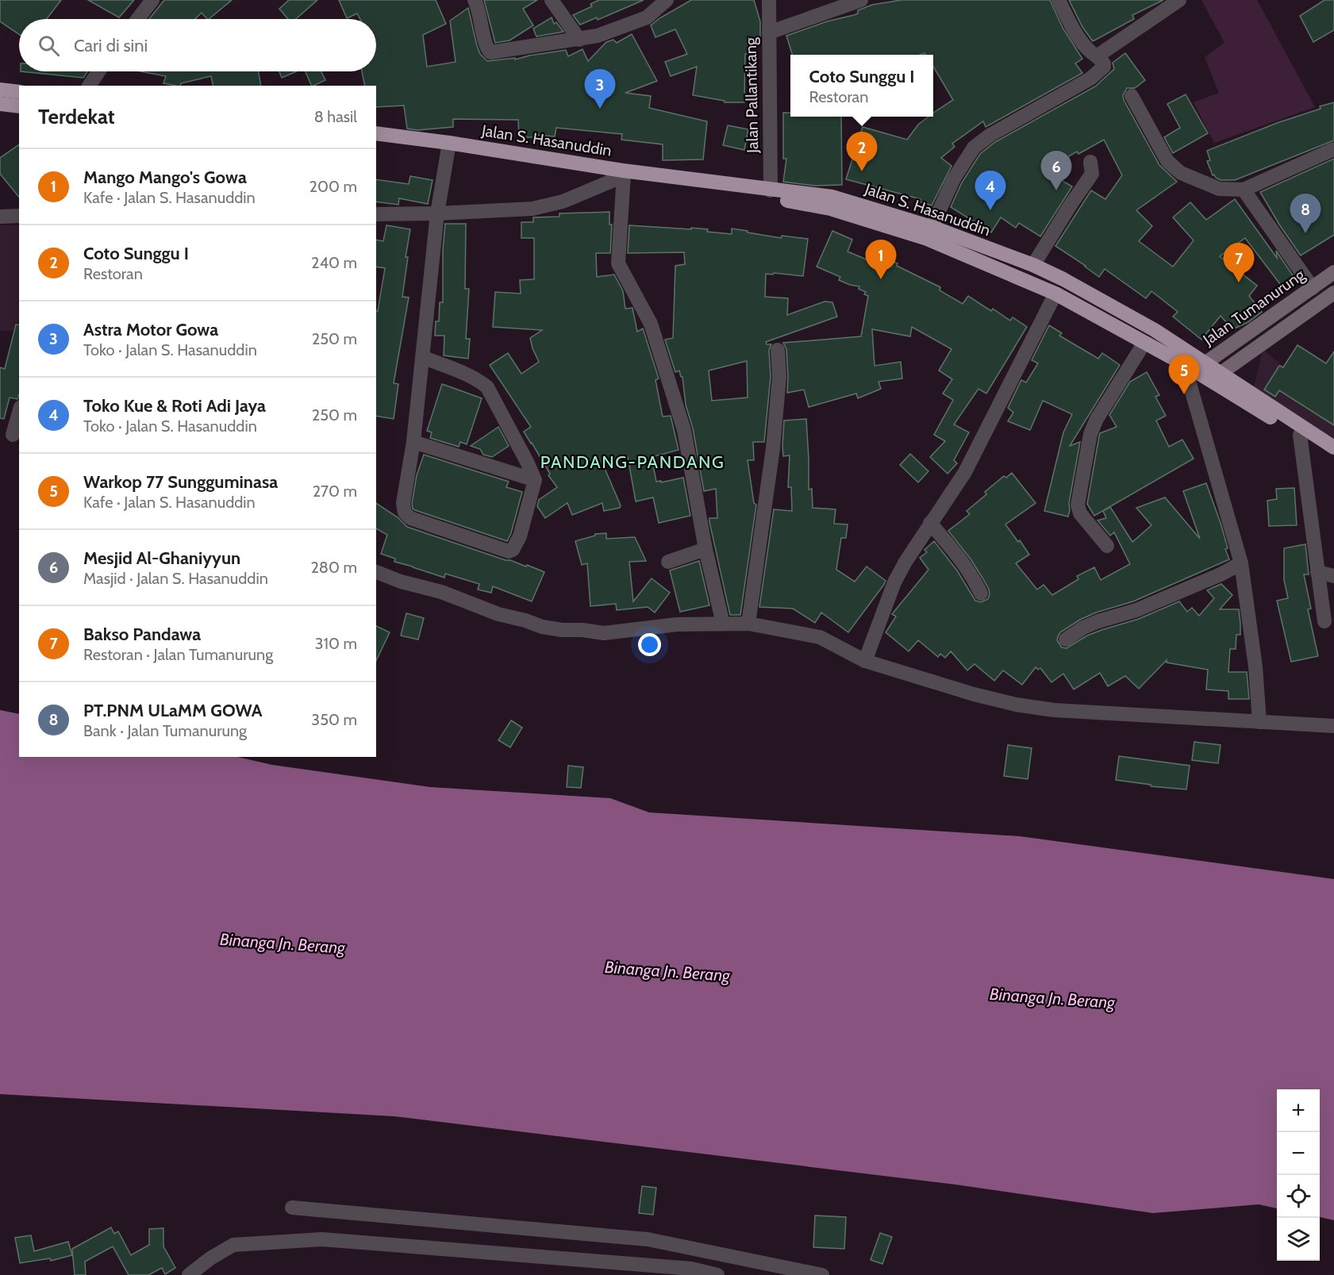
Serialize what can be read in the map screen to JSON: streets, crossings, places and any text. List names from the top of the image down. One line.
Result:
{"streets":{"highway":["Jalan S. Hasanuddin"],"street":["Jalan Pallantikang","Jalan Tumanurung"]},"crossings":[["Jalan Pallantikang","Jalan S. Hasanuddin"],["Jalan S. Hasanuddin","Jalan Tumanurung"]],"districts":["PANDANG-PANDANG"],"water":["Binanga Jn. Berang"],"page":{"search":"Cari di sini","popup":["Coto Sunggu I","Restoran"],"pins":["3","2","6","4","8","1","7","5"],"heading":["Terdekat","8 hasil"],"list":[{"mark":"1","name":"Mango Mango's Gowa","note":"Kafe · Jalan S. Hasanuddin","value":"200 m"},{"mark":"2","name":"Coto Sunggu I","note":"Restoran","value":"240 m"},{"mark":"3","name":"Astra Motor Gowa","note":"Toko · Jalan S. Hasanuddin","value":"250 m"},{"mark":"4","name":"Toko Kue & Roti Adi Jaya","note":"Toko · Jalan S. Hasanuddin","value":"250 m"},{"mark":"5","name":"Warkop 77 Sungguminasa","note":"Kafe · Jalan S. Hasanuddin","value":"270 m"},{"mark":"6","name":"Mesjid Al-Ghaniyyun","note":"Masjid · Jalan S. Hasanuddin","value":"280 m"},{"mark":"7","name":"Bakso Pandawa","note":"Restoran · Jalan Tumanurung","value":"310 m"},{"mark":"8","name":"PT.PNM ULaMM GOWA","note":"Bank · Jalan Tumanurung","value":"350 m"}],"map_buttons":["+","−"]}}
